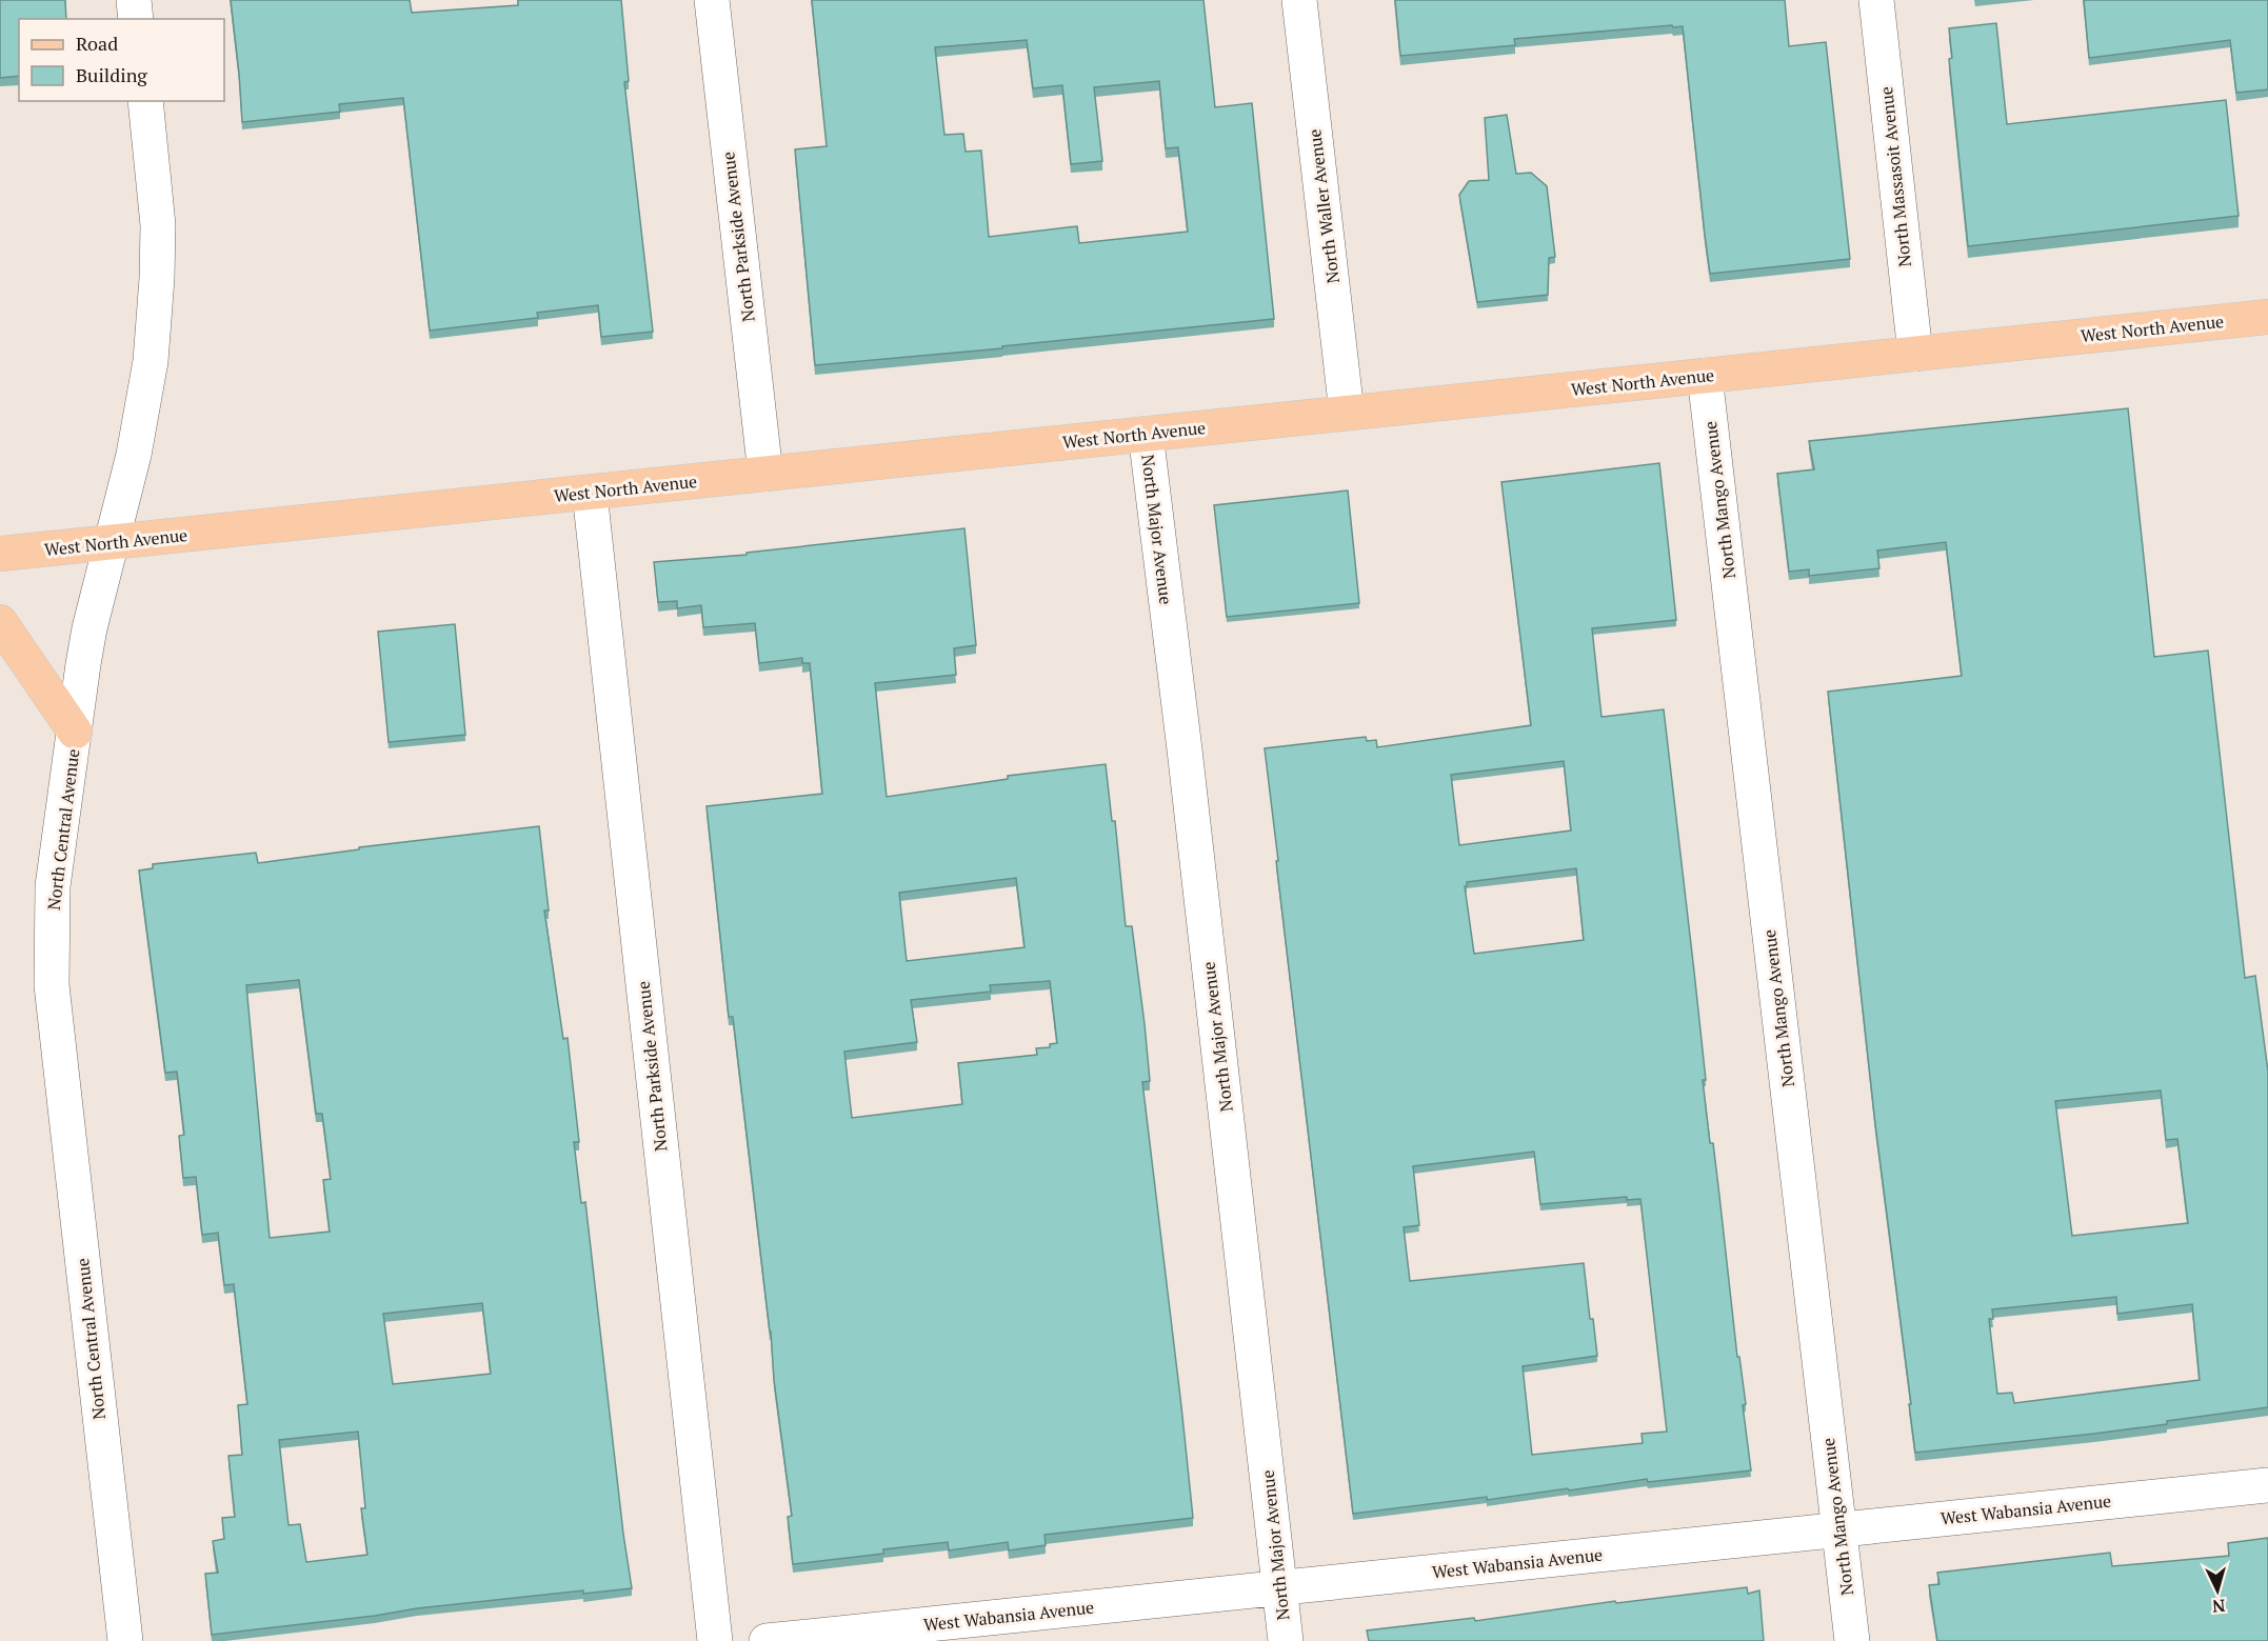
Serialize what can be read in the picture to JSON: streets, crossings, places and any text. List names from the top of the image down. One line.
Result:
{"streets":{"main road":["West North Avenue"],"street":["North Massasoit Avenue","North Waller Avenue","North Parkside Avenue","North Mango Avenue","North Major Avenue","North Central Avenue","West Wabansia Avenue"]},"crossings":[["North Massasoit Avenue","West North Avenue"],["North Waller Avenue","West North Avenue"],["North Parkside Avenue","West North Avenue"],["West North Avenue","North Mango Avenue"],["West North Avenue","North Major Avenue"],["West North Avenue","North Central Avenue"],["North Mango Avenue","West Wabansia Avenue"],["North Major Avenue","West Wabansia Avenue"]],"legend":["Road","Building"],"north":"bottom"}
